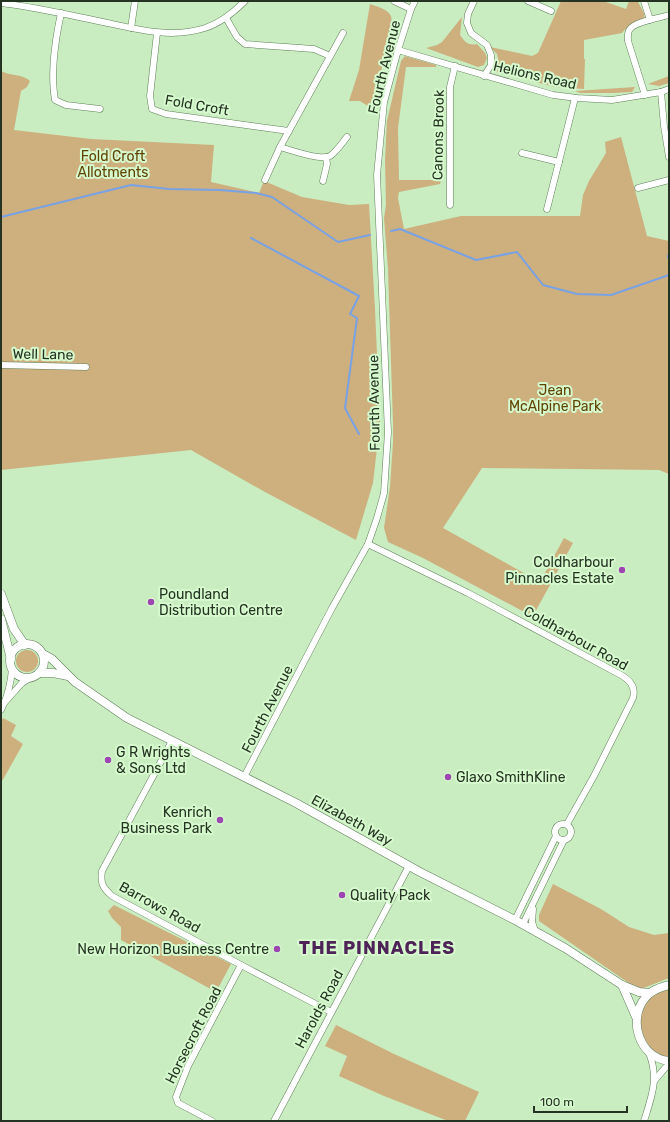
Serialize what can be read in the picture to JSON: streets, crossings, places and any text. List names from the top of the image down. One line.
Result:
{"streets":{"main road":["Elizabeth Way"],"street":["Fourth Avenue","Helions Road","Fold Croft","Canons Brook","Well Lane","Coldharbour Road","Barrows Road","Harolds Road","Horsecroft Road"]},"crossings":[["Fourth Avenue","Helions Road"],["Fourth Avenue","Coldharbour Road"],["Fourth Avenue","Elizabeth Way"],["Helions Road","Canons Brook"],["Coldharbour Road","Elizabeth Way"],["Elizabeth Way","Barrows Road"],["Elizabeth Way","Harolds Road"],["Barrows Road","Harolds Road"],["Barrows Road","Horsecroft Road"]],"districts":["THE PINNACLES"],"parks":["Fold Croft Allotments","Jean McAlpine Park"],"places":["Coldharbour Pinnacles Estate","Poundland Distribution Centre","G R Wrights & Sons Ltd","Glaxo SmithKline","Kenrich Business Park","Quality Pack","New Horizon Business Centre"],"scale_bar":"100 m"}
